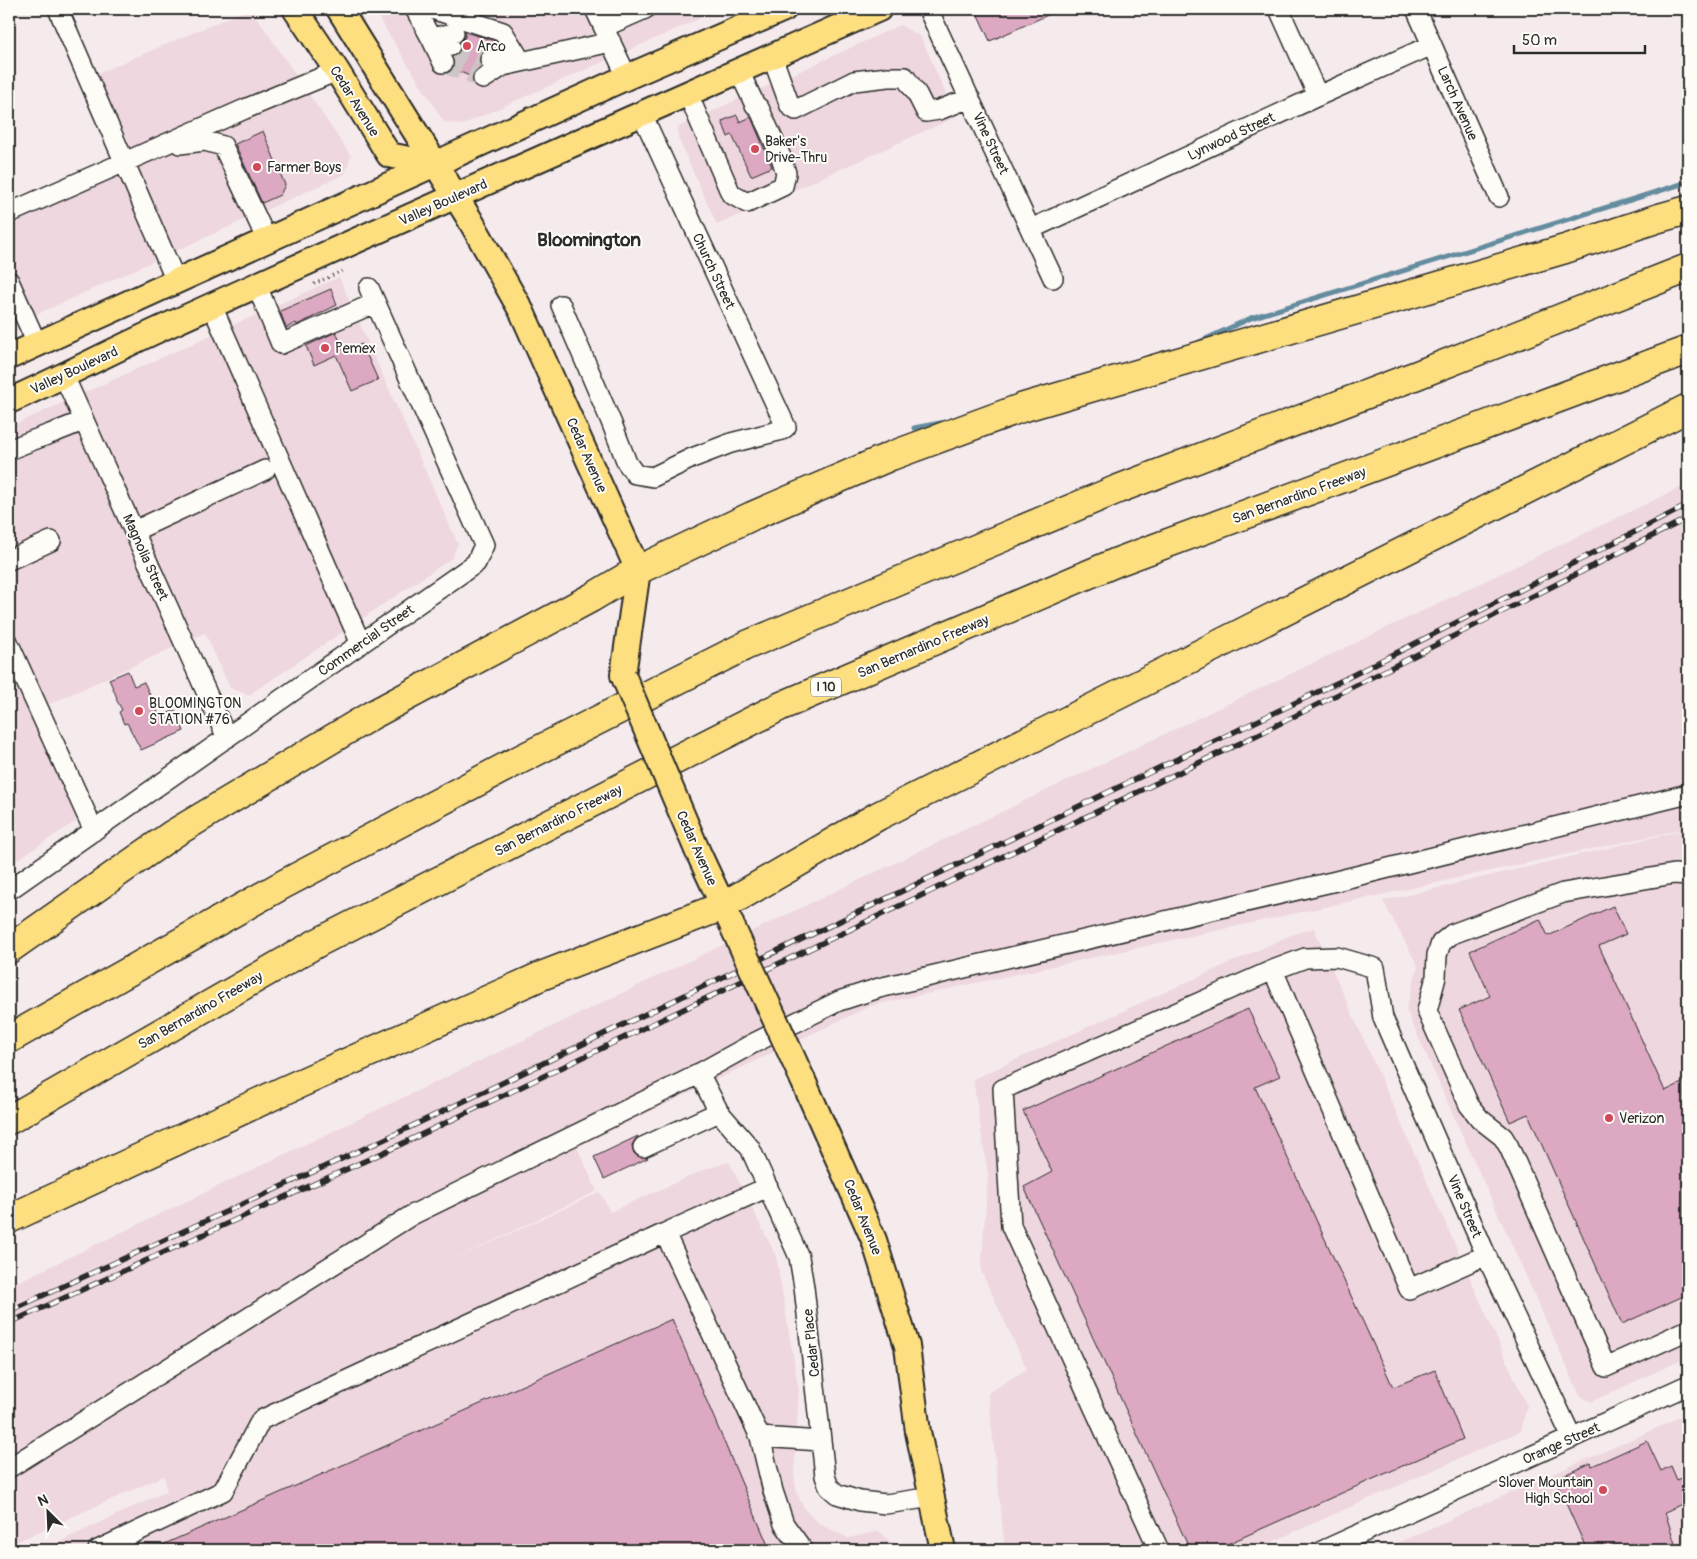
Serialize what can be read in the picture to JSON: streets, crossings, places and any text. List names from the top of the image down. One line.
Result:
{"streets":{"highway":["San Bernardino Freeway","I 10"],"main road":["Cedar Avenue","Valley Boulevard"],"street":["Larch Avenue","Lynwood Street","Vine Street","Church Street","Magnolia Street","Commercial Street","Cedar Place","Orange Street"]},"crossings":[["Cedar Avenue","Valley Boulevard"],["Cedar Avenue","Cedar Place"],["Larch Avenue","Lynwood Street"],["Lynwood Street","Vine Street"],["Vine Street","Orange Street"],["Valley Boulevard","Church Street"],["Valley Boulevard","Magnolia Street"],["Valley Boulevard","Commercial Street"],["Magnolia Street","Commercial Street"]],"districts":["Bloomington"],"places":["Arco","Baker's Drive-Thru","Farmer Boys","Pemex","BLOOMINGTON STATION #76","Verizon","Slover Mountain High School"],"scale_bar":"50 m","north":"top left"}
